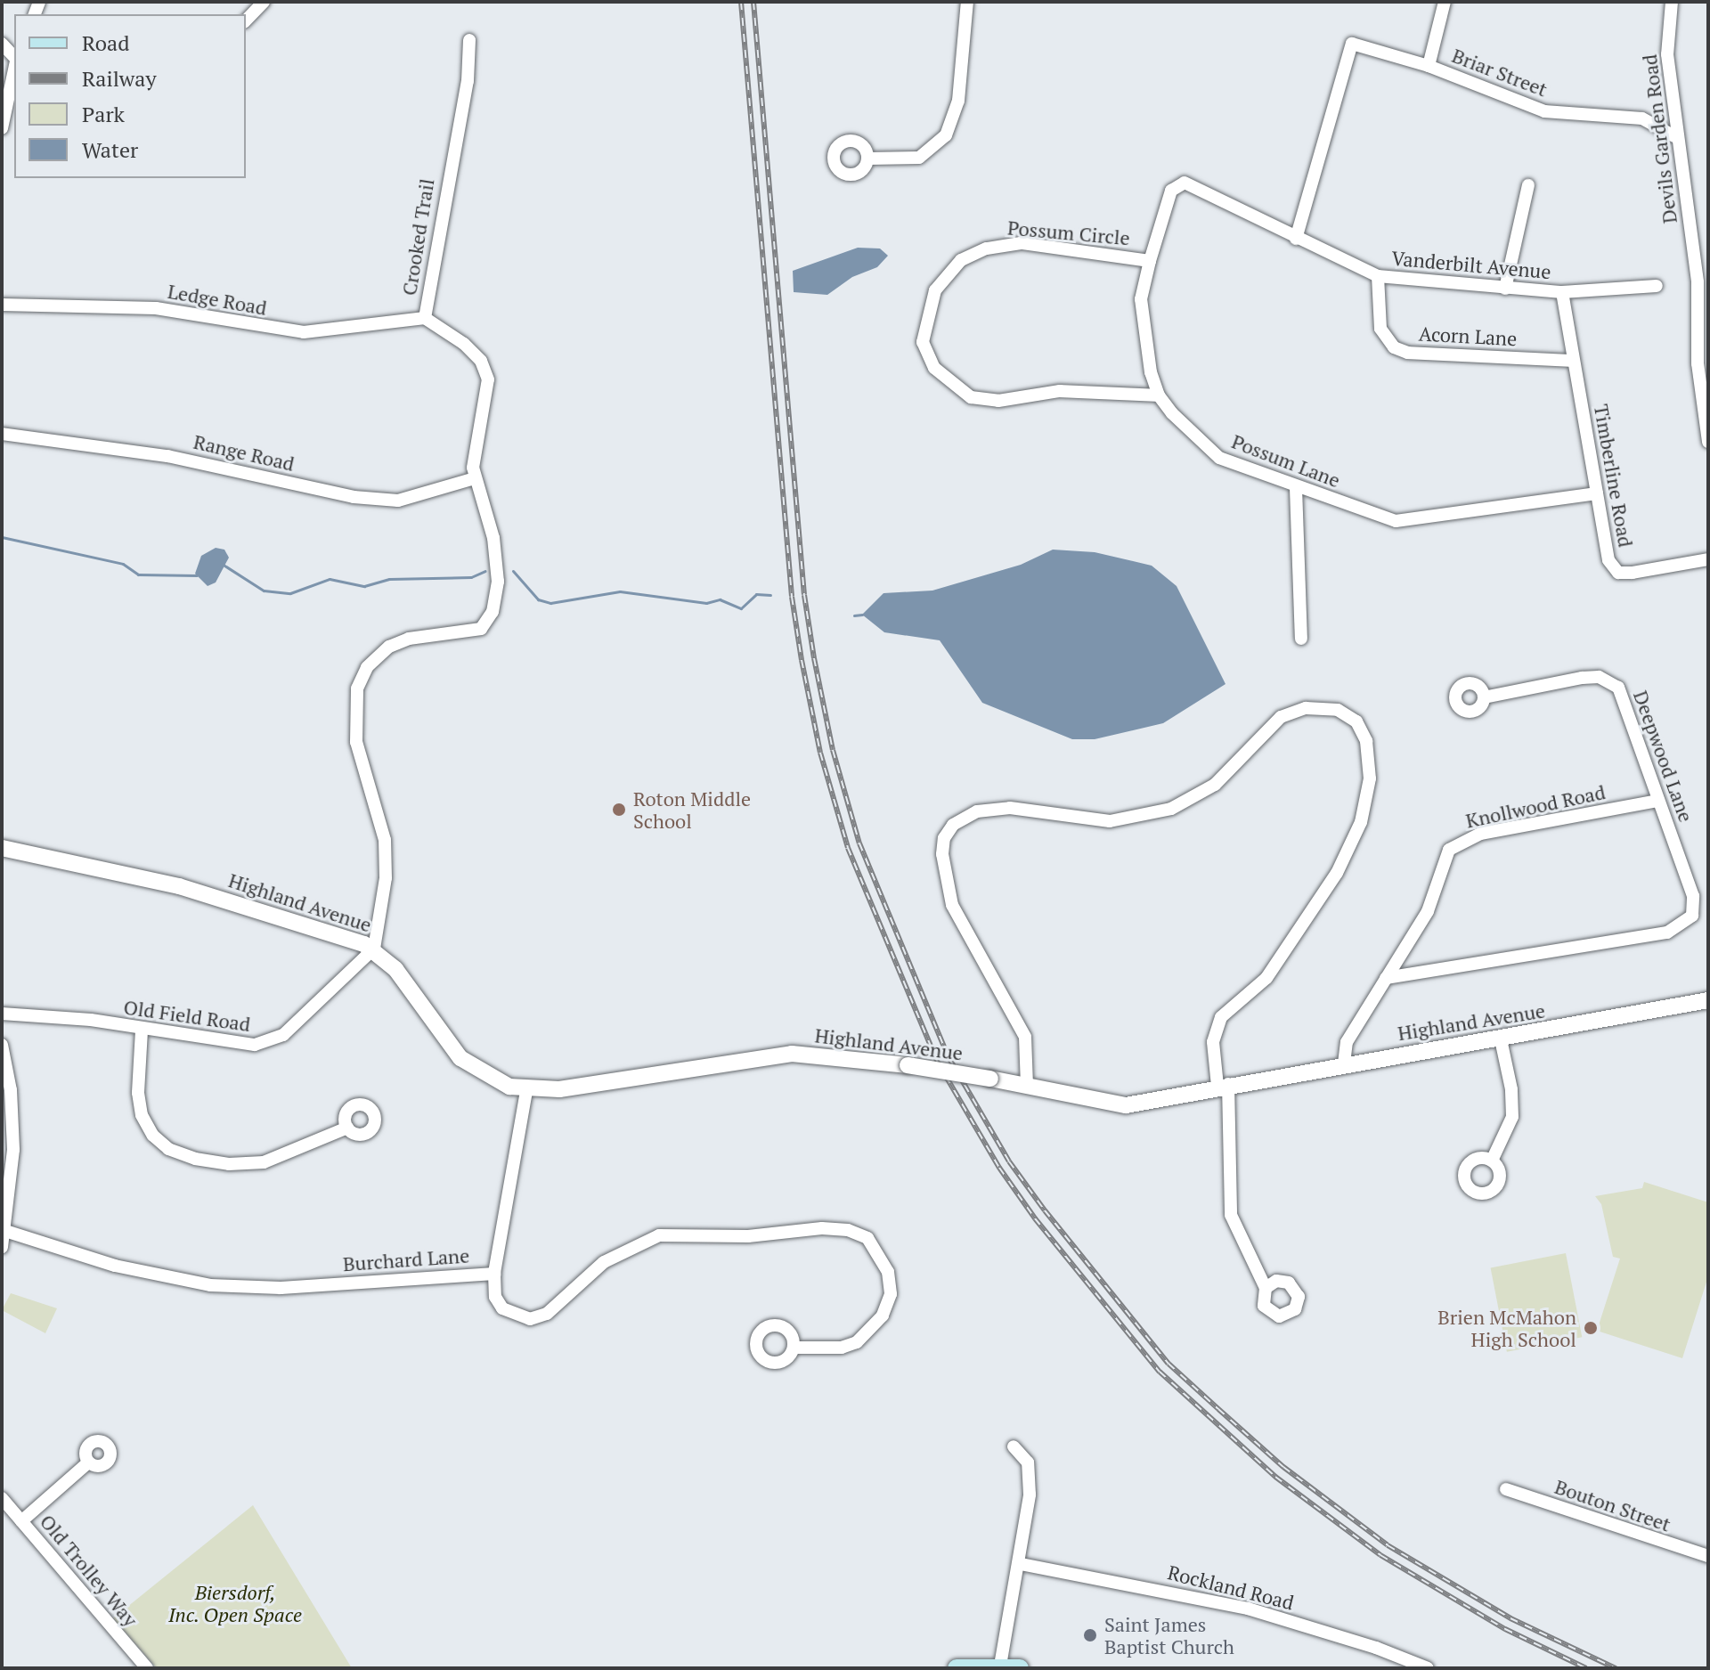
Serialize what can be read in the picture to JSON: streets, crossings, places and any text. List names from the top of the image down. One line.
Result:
{"streets":{"street":["Briar Street","Devils Garden Road","Possum Circle","Crooked Trail","Vanderbilt Avenue","Ledge Road","Acorn Lane","Range Road","Possum Lane","Timberline Road","Deepwood Lane","Knollwood Road","Highland Avenue","Old Field Road","Burchard Lane","Bouton Street","Old Trolley Way","Rockland Road"]},"crossings":[["Briar Street","Devils Garden Road"],["Briar Street","Vanderbilt Avenue"],["Possum Circle","Possum Lane"],["Crooked Trail","Ledge Road"],["Crooked Trail","Range Road"],["Crooked Trail","Highland Avenue"],["Crooked Trail","Old Field Road"],["Vanderbilt Avenue","Acorn Lane"],["Vanderbilt Avenue","Possum Lane"],["Vanderbilt Avenue","Timberline Road"],["Acorn Lane","Timberline Road"],["Possum Lane","Timberline Road"],["Deepwood Lane","Knollwood Road"],["Knollwood Road","Highland Avenue"],["Highland Avenue","Old Field Road"]],"parks":["Biersdorf, Inc. Open Space"],"places":["Roton Middle School","Brien McMahon High School","Saint James Baptist Church"],"legend":["Road","Railway","Park","Water"]}
